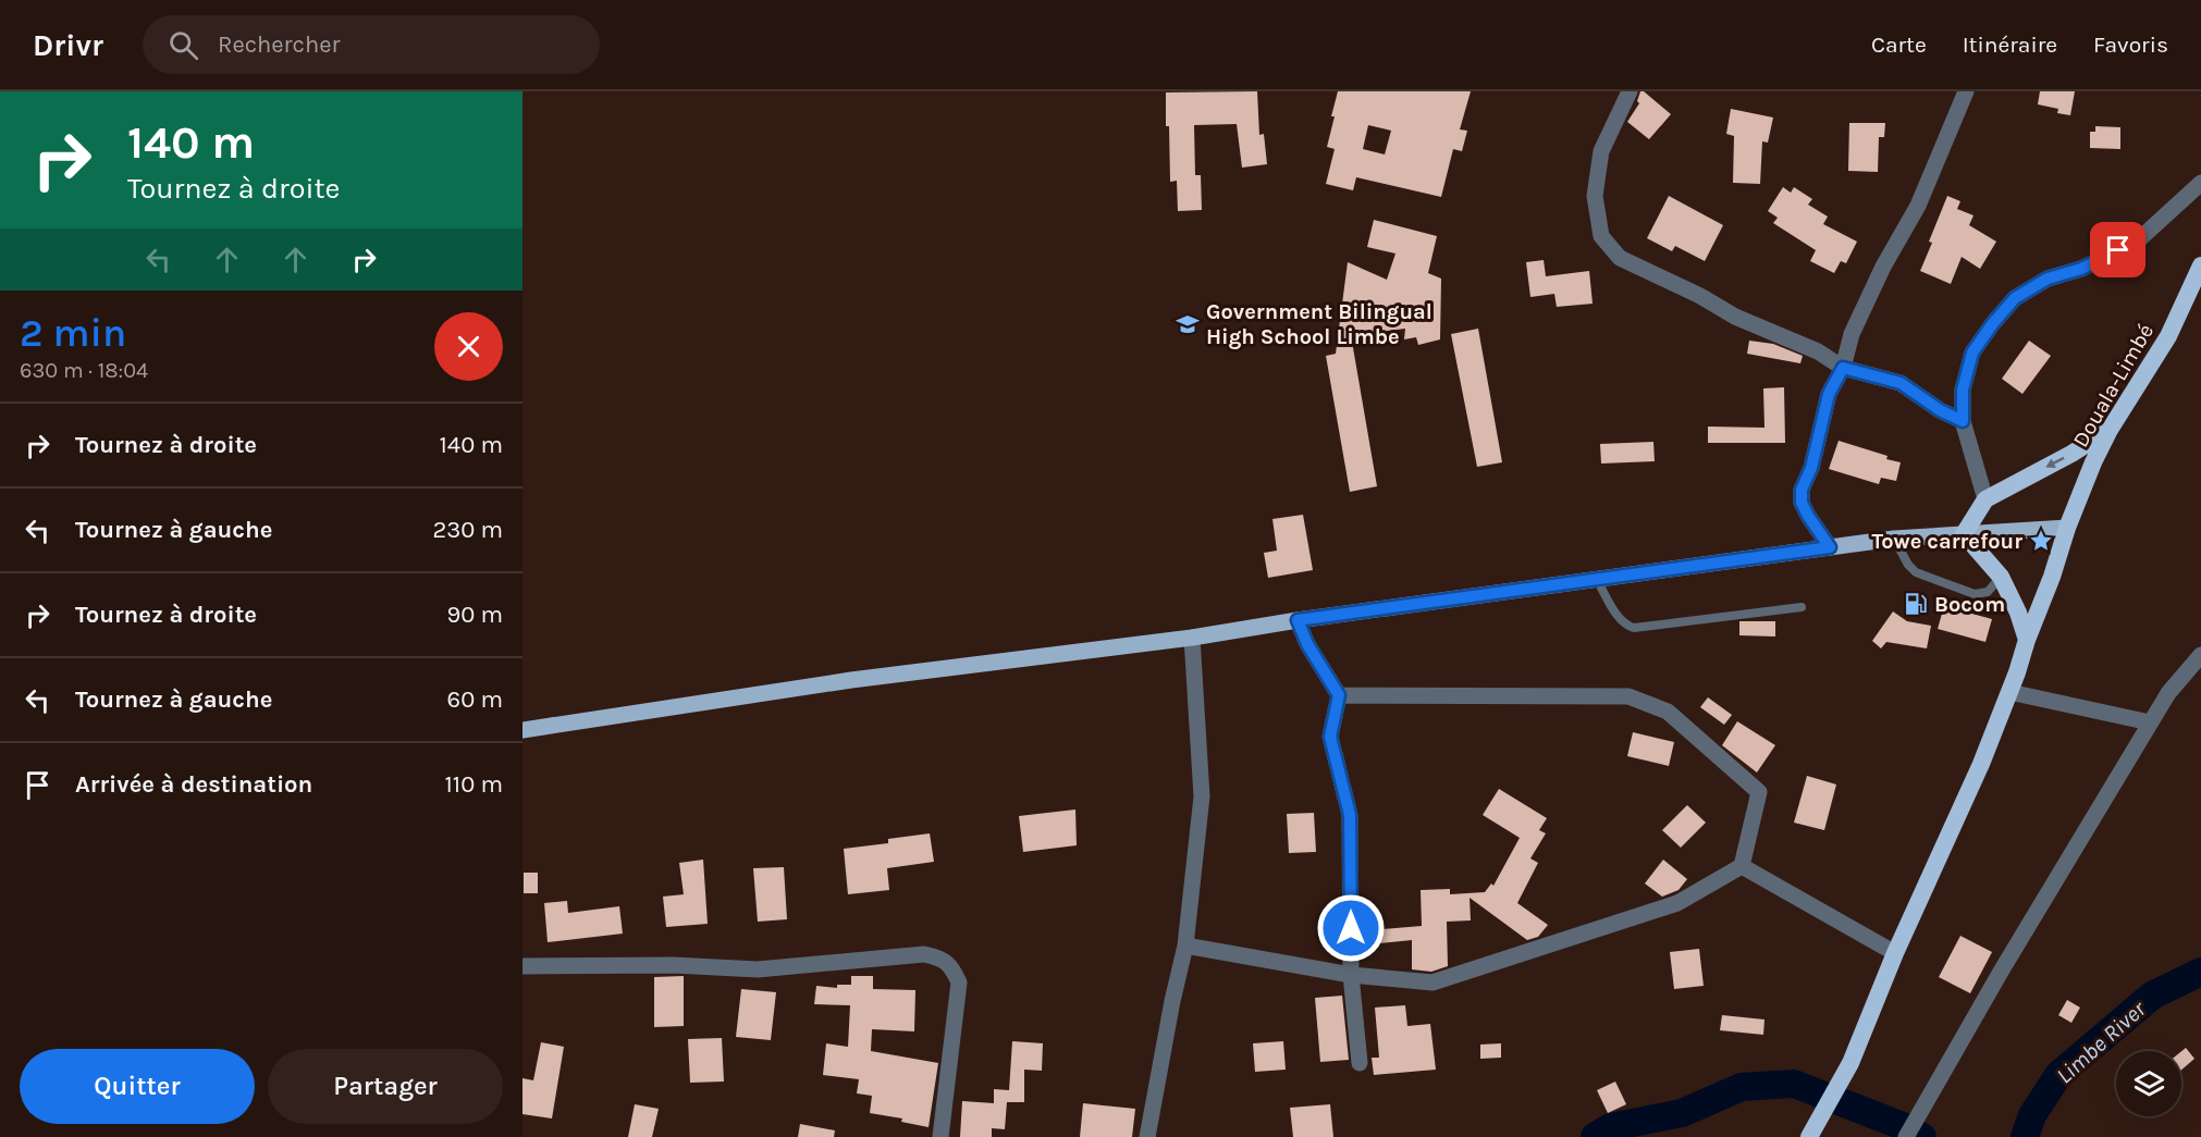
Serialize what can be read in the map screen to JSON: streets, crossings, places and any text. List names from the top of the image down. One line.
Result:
{"streets":{"highway":["Douala-Limbé"]},"water":["Limbe River"],"places":{"school or university":["Government Bilingual High School Limbe"],"place":["Towe carrefour"],"fuel station":["Bocom"]},"page":{"header":"Drivr","search":"Rechercher","nav":["Carte","Itinéraire","Favoris"],"turn":["140 m","Tournez à droite"],"heading":["2 min","630 m · 18:04"],"list":[{"name":"Tournez à droite","value":"140 m"},{"name":"Tournez à gauche","value":"230 m"},{"name":"Tournez à droite","value":"90 m"},{"name":"Tournez à gauche","value":"60 m"},{"name":"Arrivée à destination","value":"110 m"}],"buttons":["Quitter","Partager"]}}
